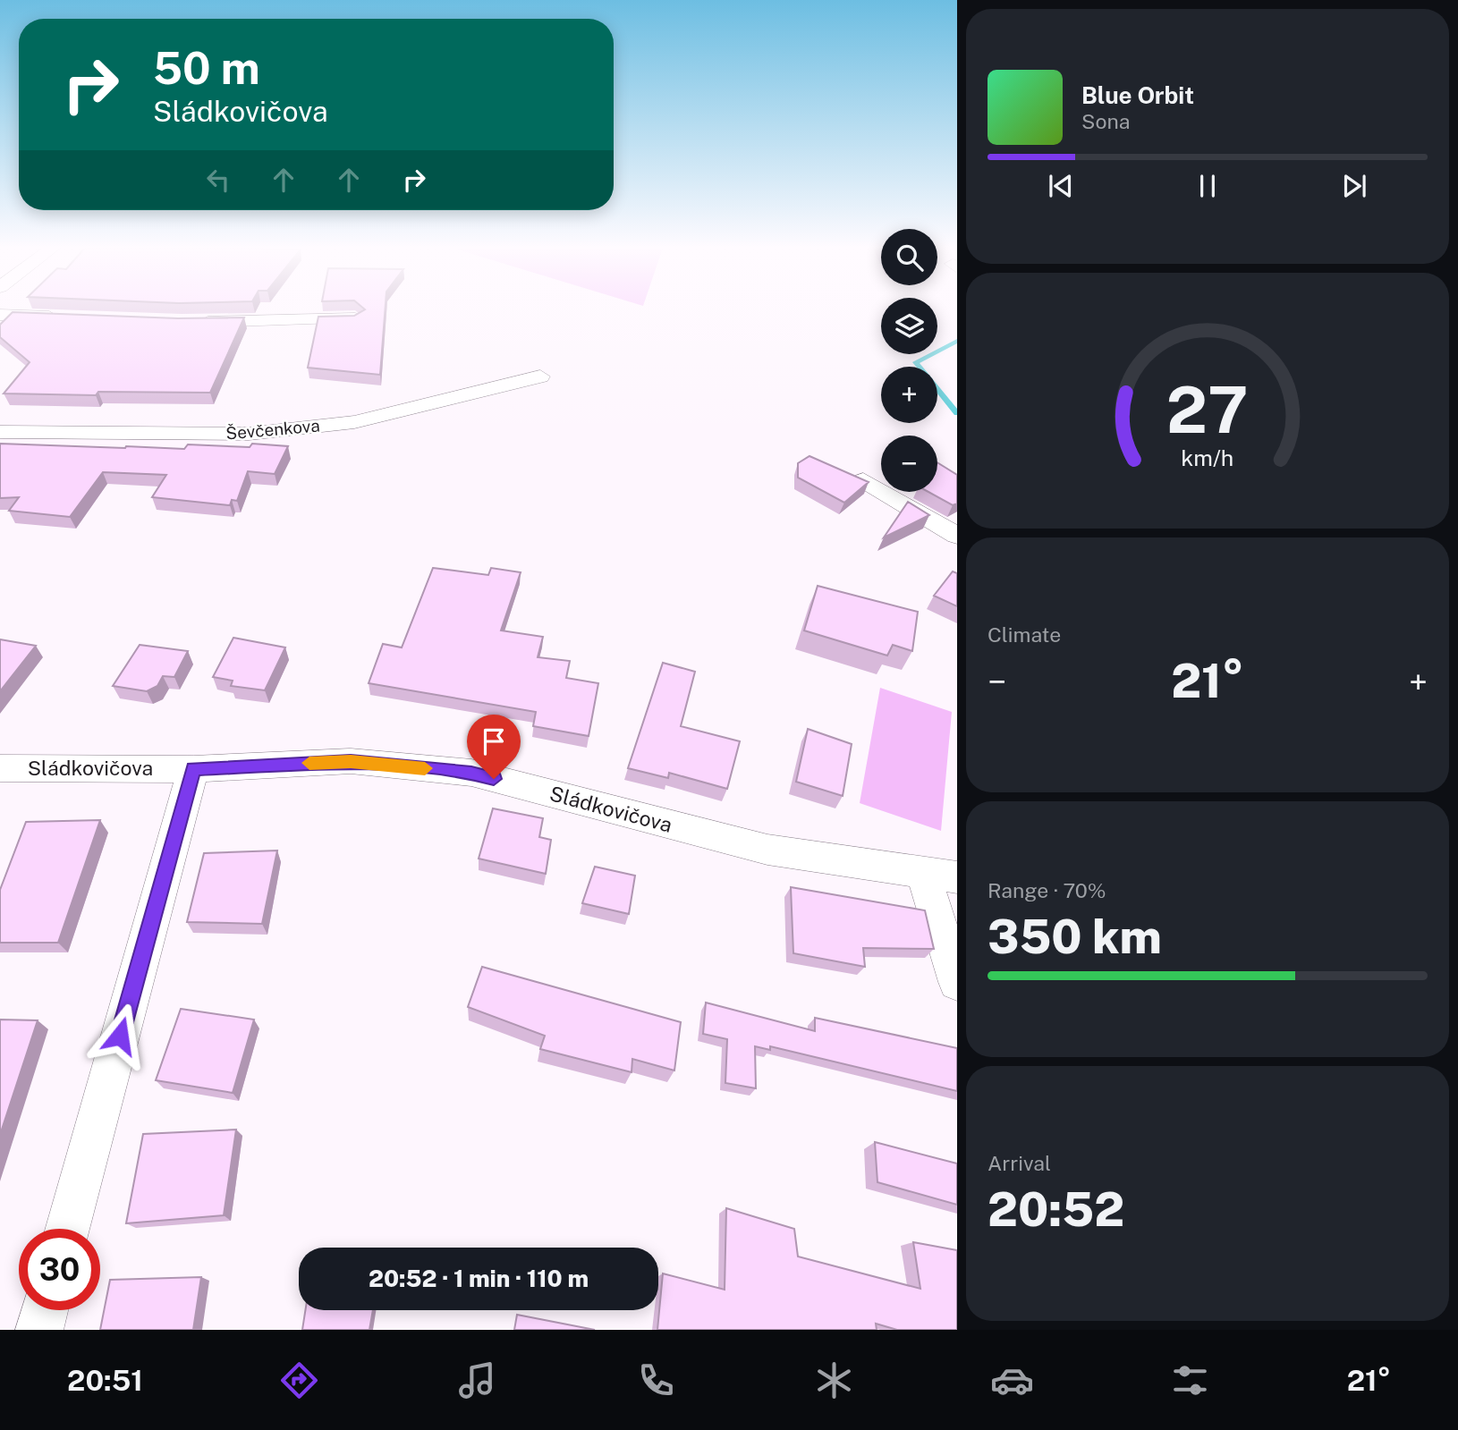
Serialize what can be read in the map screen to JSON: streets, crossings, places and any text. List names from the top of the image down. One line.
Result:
{"streets":{"street":["Ševčenkova","Sládkovičova"]},"page":{"turn":["50 m","Sládkovičova"],"song":["Blue Orbit","Sona"],"map_buttons":["+","−"],"tile":["Climate",["Range · 70%","350 km"],["Arrival","20:52"]],"heat":["−","21°","+"],"limit":"30","trip":"20:52 · 1 min · 110 m","tabs":["20:51","21°"],"gauge":["27","km/h"]}}
